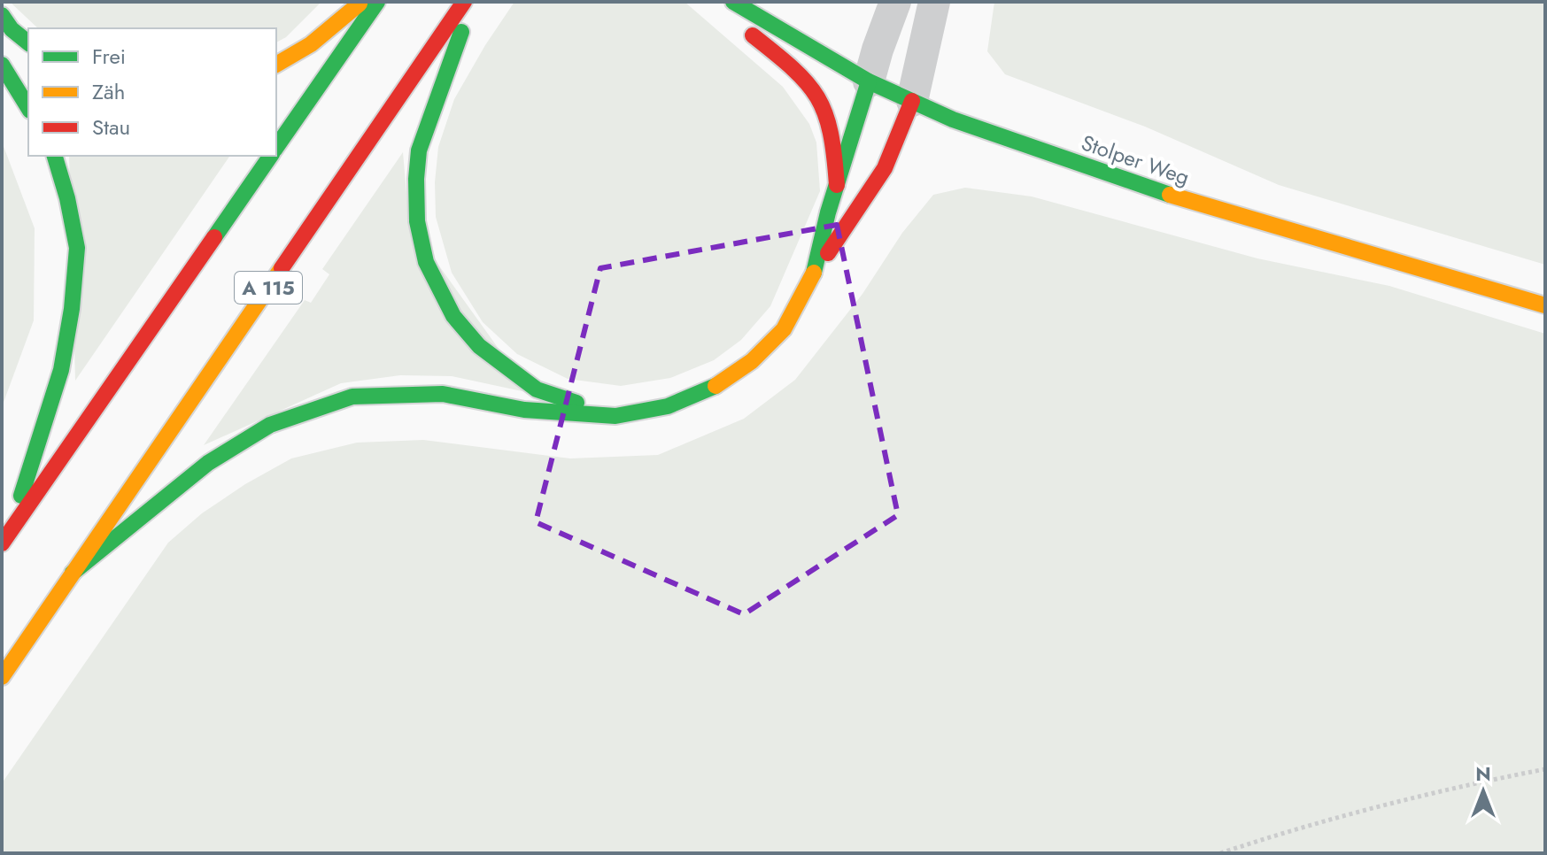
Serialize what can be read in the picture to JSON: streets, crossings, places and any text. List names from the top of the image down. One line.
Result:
{"streets":{"main road":["Stolper Weg","A 115"]},"legend":["Frei","Zäh","Stau"],"north":"top"}
